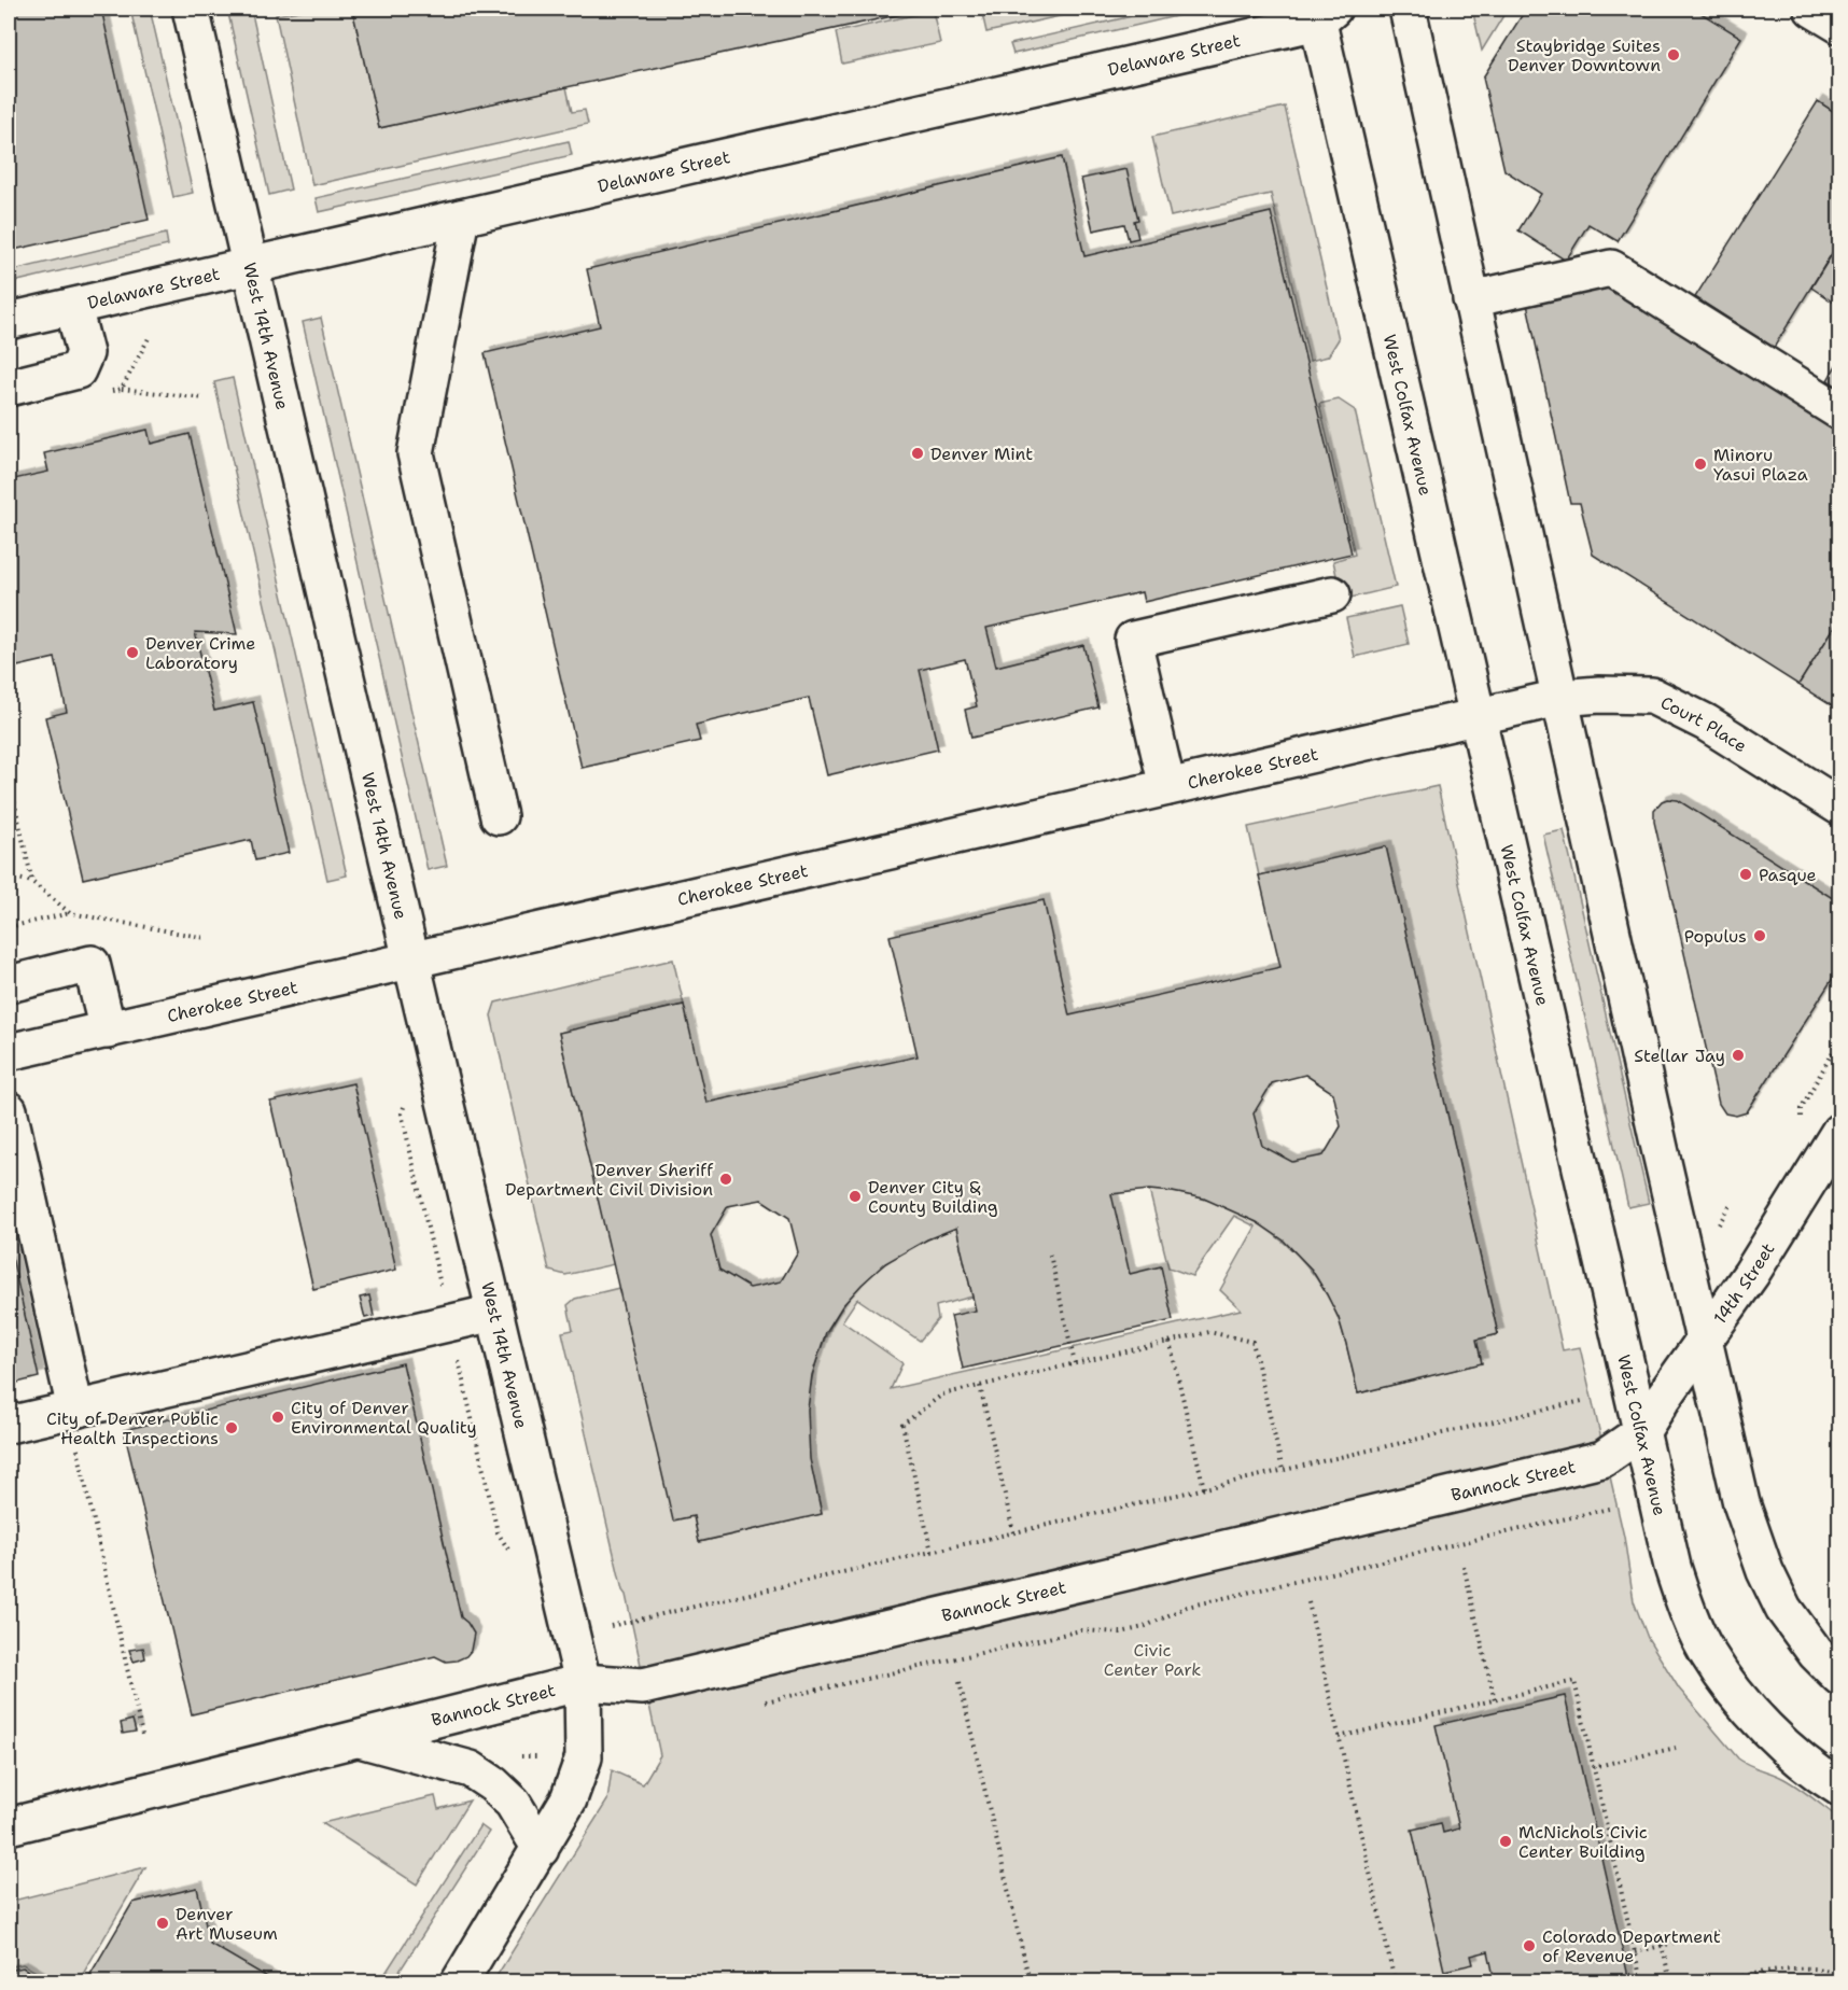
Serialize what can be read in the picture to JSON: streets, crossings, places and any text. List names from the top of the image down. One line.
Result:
{"streets":{"main road":["Delaware Street","West 14th Avenue","West Colfax Avenue","Court Place","Cherokee Street","14th Street","Bannock Street"]},"crossings":[["Delaware Street","West 14th Avenue"],["Delaware Street","West Colfax Avenue"],["West 14th Avenue","Cherokee Street"],["West 14th Avenue","Bannock Street"],["West Colfax Avenue","Court Place"],["West Colfax Avenue","Cherokee Street"],["West Colfax Avenue","14th Street"],["West Colfax Avenue","Bannock Street"],["Court Place","Cherokee Street"],["14th Street","Bannock Street"]],"parks":["Civic Center Park"],"places":["Staybridge Suites Denver Downtown","Denver Mint","Minoru Yasui Plaza","Denver Crime Laboratory","Pasque","Populus","Stellar Jay","Denver Sheriff Department Civil Division","Denver City & County Building","City of Denver Environmental Quality","City of Denver Public Health Inspections","McNichols Civic Center Building","Denver Art Museum","Colorado Department of Revenue"]}
